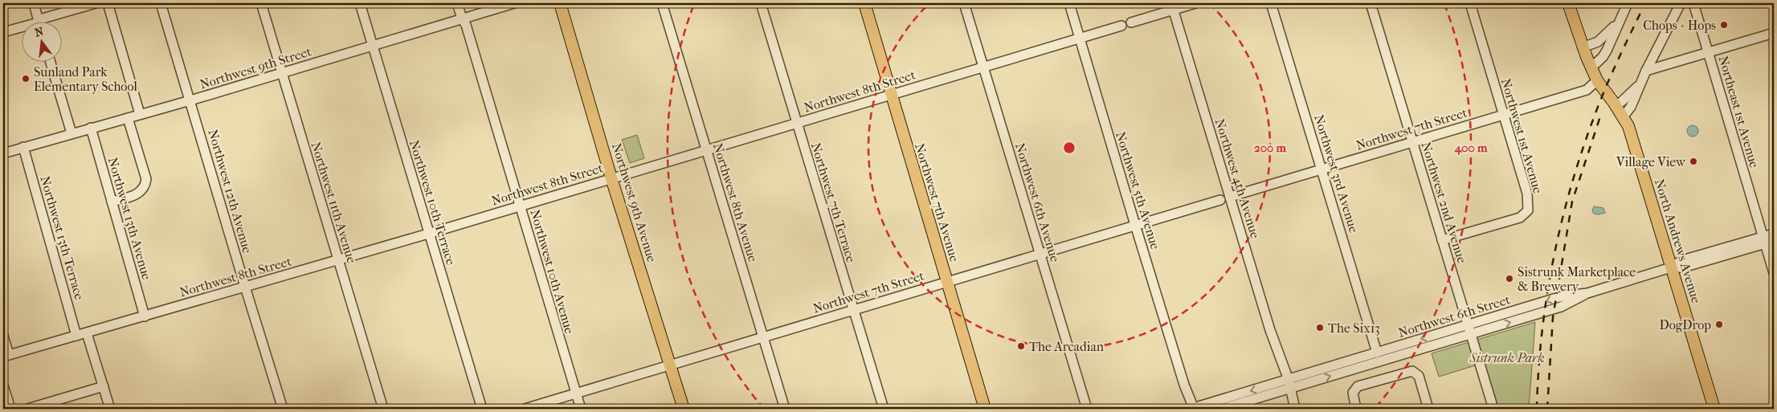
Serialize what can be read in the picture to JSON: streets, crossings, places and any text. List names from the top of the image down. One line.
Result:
{"streets":{"main road":["Northwest 9th Avenue","Northwest 7th Avenue","North Andrews Avenue"],"street":["Northwest 9th Street","Northwest 8th Street","Northeast 1st Avenue","Northwest 7th Street","Northwest 1st Avenue","Northwest 3rd Avenue","Northwest 4th Avenue","Northwest 5th Avenue","Northwest 12th Avenue","Northwest 11th Avenue","Northwest 10th Terrace","Northwest 8th Avenue","Northwest 7th Terrace","Northwest 6th Avenue","Northwest 2nd Avenue","Northwest 13th Avenue","Northwest 13th Terrace","Northwest 10th Avenue","Northwest 6th Street"]},"crossings":[["Northwest 9th Street","Northwest 12th Avenue"],["Northwest 9th Street","Northwest 11th Avenue"],["Northwest 9th Street","Northwest 10th Terrace"],["Northwest 9th Street","Northwest 13th Avenue"],["Northwest 9th Street","Northwest 13th Terrace"],["Northwest 9th Street","Northwest 10th Avenue"],["Northwest 8th Street","Northwest 5th Avenue"],["Northwest 8th Street","Northwest 12th Avenue"],["Northwest 8th Street","Northwest 11th Avenue"],["Northwest 8th Street","Northwest 10th Terrace"],["Northwest 8th Street","Northwest 9th Avenue"],["Northwest 8th Street","Northwest 8th Avenue"],["Northwest 8th Street","Northwest 7th Terrace"],["Northwest 8th Street","Northwest 7th Avenue"],["Northwest 8th Street","Northwest 6th Avenue"],["Northwest 8th Street","Northwest 13th Avenue"],["Northwest 8th Street","Northwest 13th Terrace"],["Northwest 8th Street","Northwest 10th Avenue"],["Northeast 1st Avenue","Northwest 6th Street"],["Northwest 7th Street","Northwest 1st Avenue"],["Northwest 7th Street","Northwest 3rd Avenue"],["Northwest 7th Street","Northwest 4th Avenue"],["Northwest 7th Street","Northwest 5th Avenue"],["Northwest 7th Street","Northwest 9th Avenue"],["Northwest 7th Street","Northwest 8th Avenue"],["Northwest 7th Street","Northwest 7th Terrace"],["Northwest 7th Street","Northwest 7th Avenue"],["Northwest 7th Street","Northwest 6th Avenue"],["Northwest 7th Street","Northwest 2nd Avenue"],["Northwest 7th Street","North Andrews Avenue"],["Northwest 7th Street","Northwest 10th Avenue"],["Northwest 1st Avenue","Northwest 2nd Avenue"],["Northwest 3rd Avenue","Northwest 6th Street"],["Northwest 4th Avenue","Northwest 6th Street"],["Northwest 5th Avenue","Northwest 6th Street"],["Northwest 2nd Avenue","Northwest 6th Street"],["North Andrews Avenue","Northwest 6th Street"]],"parks":["Sistrunk Park"],"places":["Chops + Hops","Sunland Park Elementary School","Village View","Sistrunk Marketplace & Brewery","DogDrop","The Six13","The Arcadian"],"north":"top","rings":["200 m","400 m"]}
